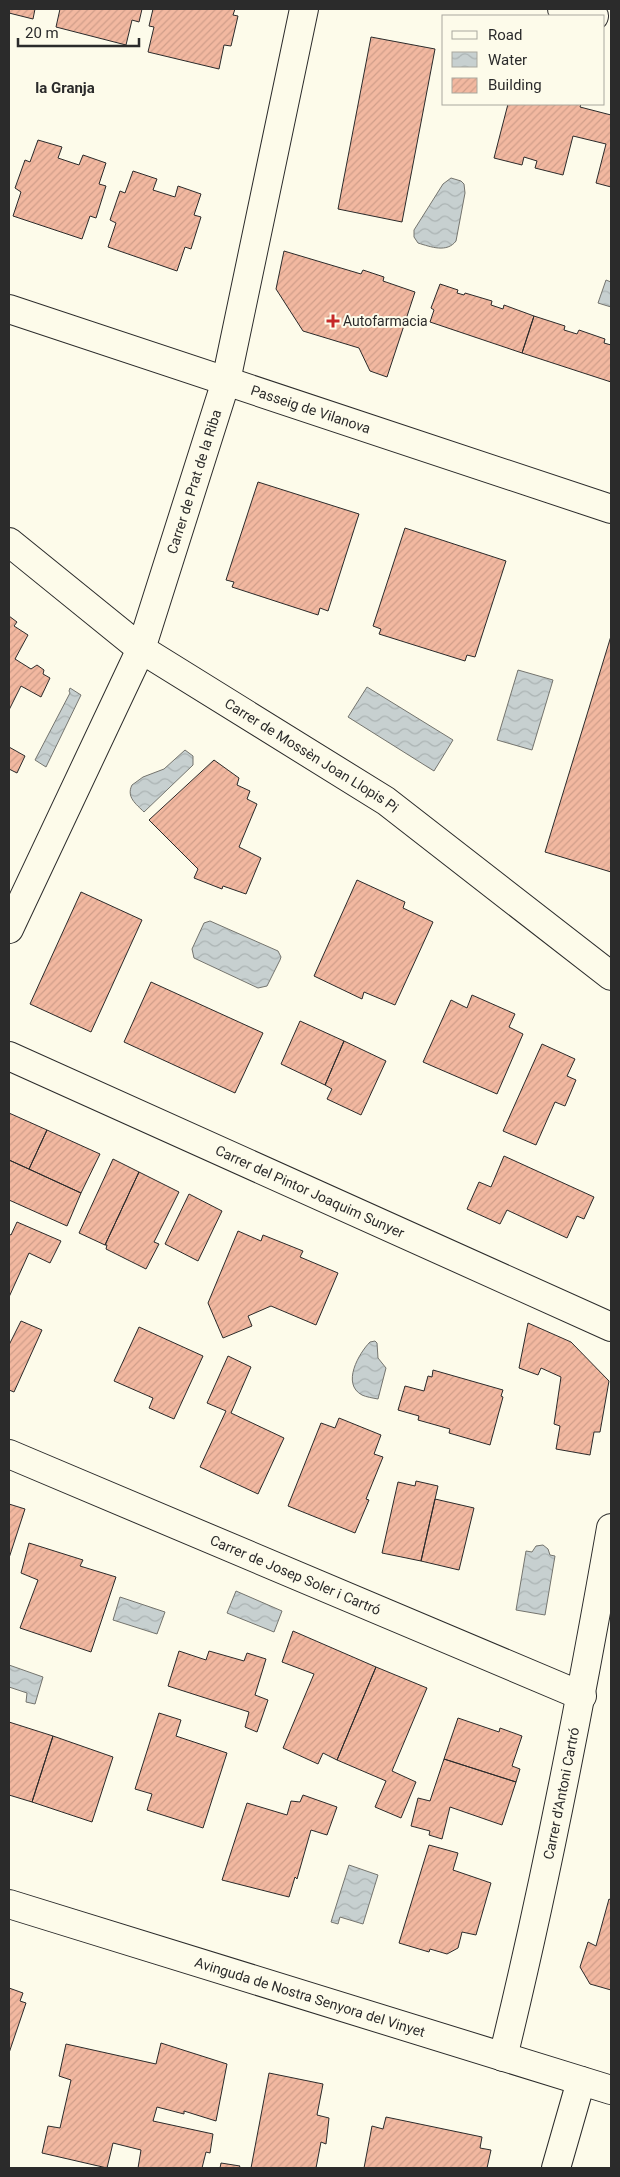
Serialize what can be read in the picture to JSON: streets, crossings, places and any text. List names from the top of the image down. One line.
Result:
{"streets":{"street":["Passeig de Vilanova","Carrer de Prat de la Riba","Carrer de Mossèn Joan Llopis Pi","Carrer del Pintor Joaquim Sunyer","Carrer de Josep Soler i Cartró","Carrer d'Antoni Cartró","Avinguda de Nostra Senyora del Vinyet"]},"crossings":[["Passeig de Vilanova","Carrer de Prat de la Riba"],["Carrer de Prat de la Riba","Carrer de Mossèn Joan Llopis Pi"],["Carrer de Josep Soler i Cartró","Carrer d'Antoni Cartró"],["Carrer d'Antoni Cartró","Avinguda de Nostra Senyora del Vinyet"]],"districts":["la Granja"],"places":{"health":["Autofarmacia"]},"legend":["Road","Water","Building"],"scale_bar":"20 m"}
